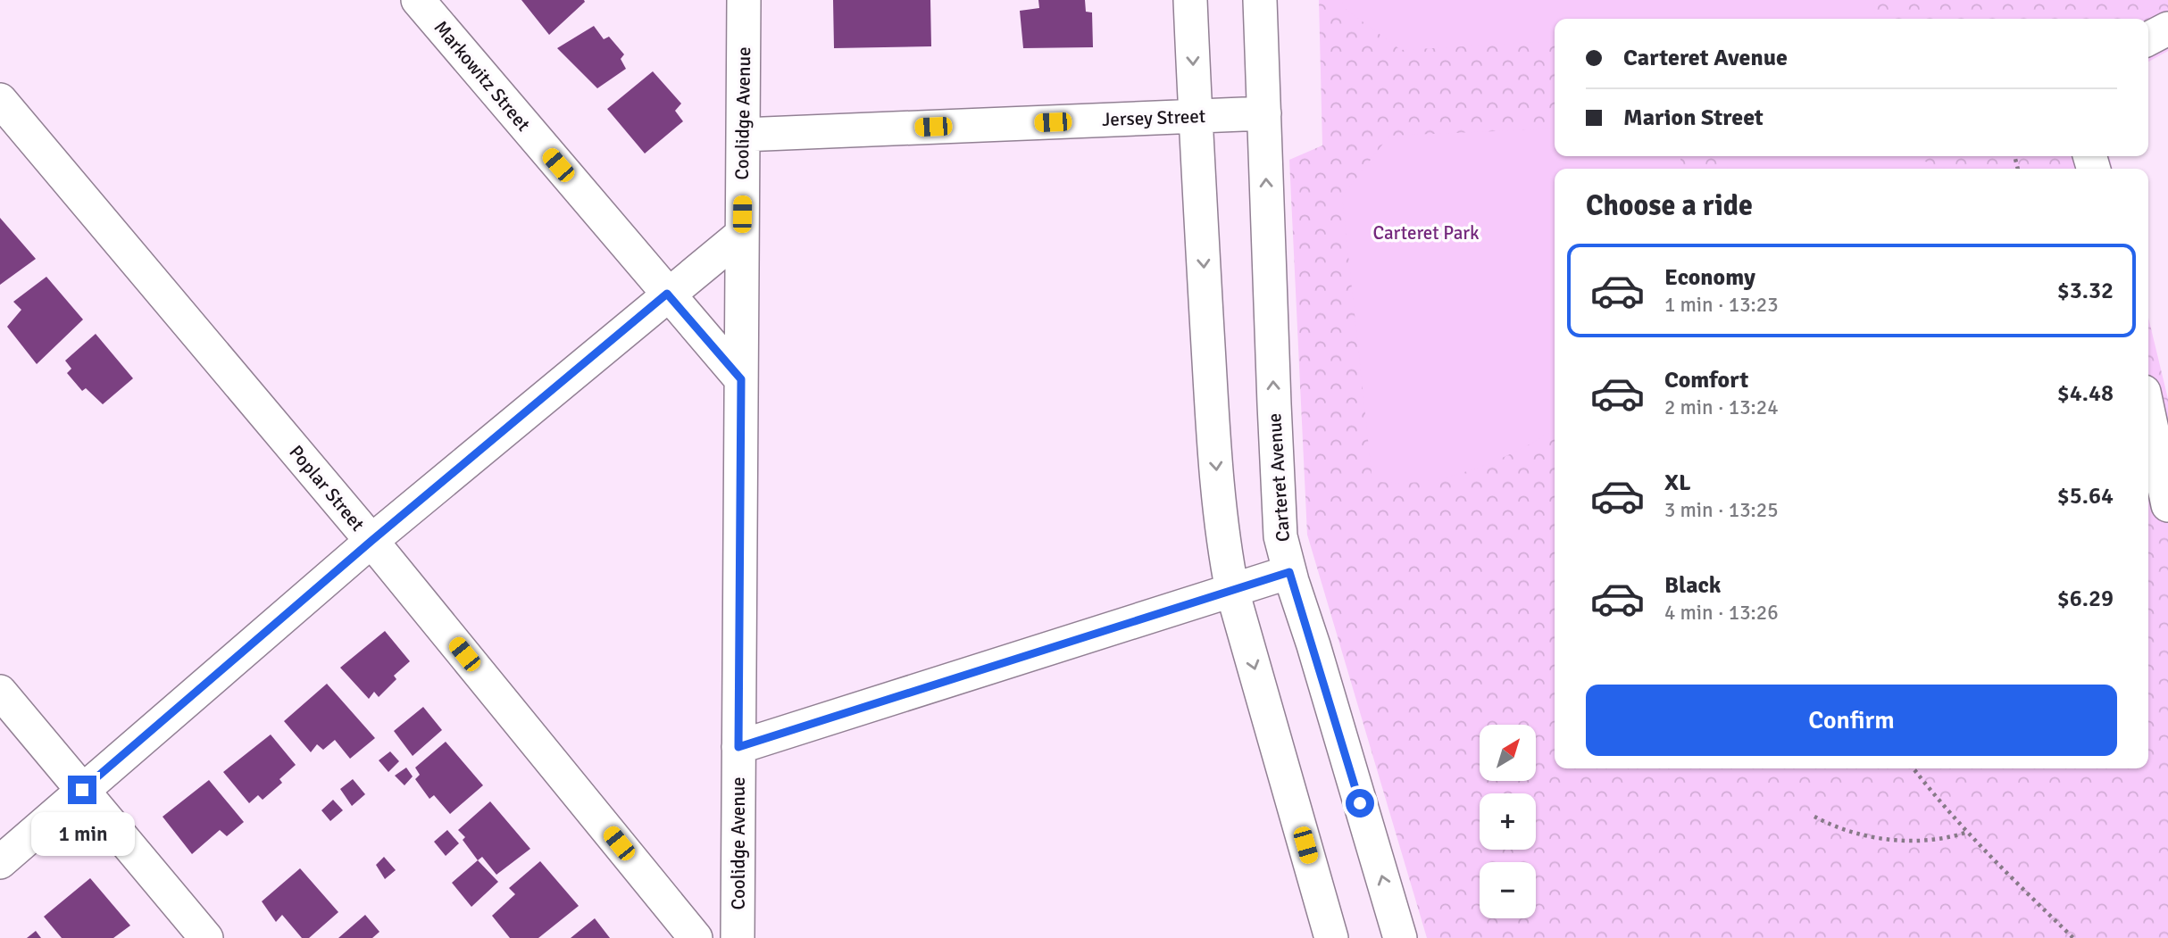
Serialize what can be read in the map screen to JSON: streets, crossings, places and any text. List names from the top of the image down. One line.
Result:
{"streets":{"street":["Markowitz Street","Coolidge Avenue","Jersey Street","Carteret Avenue","Poplar Street"]},"crossings":[["Markowitz Street","Coolidge Avenue"],["Coolidge Avenue","Jersey Street"],["Jersey Street","Carteret Avenue"]],"parks":["Carteret Park"],"north":"top right","page":{"banner":["Carteret Avenue","Marion Street"],"heading":"Choose a ride","list":[{"name":"Economy","note":"1 min · 13:23","value":"$3.32"},{"name":"Comfort","note":"2 min · 13:24","value":"$4.48"},{"name":"XL","note":"3 min · 13:25","value":"$5.64"},{"name":"Black","note":"4 min · 13:26","value":"$6.29"}],"buttons":"Confirm","map_buttons":["+","−"],"bubble":"1 min"}}
